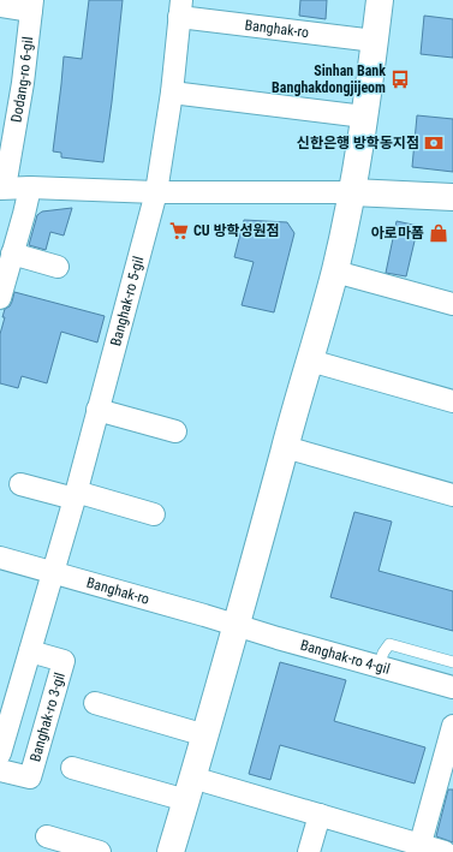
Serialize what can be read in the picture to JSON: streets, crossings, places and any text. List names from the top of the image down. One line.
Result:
{"streets":{"street":["Banghak-ro","Dodang-ro 6-gil","Banghak-ro 5-gil","Banghak-ro 4-gil","Banghak-ro 3-gil"]},"crossings":[["Banghak-ro","Banghak-ro 5-gil"],["Banghak-ro","Banghak-ro 4-gil"]],"places":{"bus stop":["Sinhan Bank Banghakdongjijeom"],"bank":["신한은행 방학동지점"],"supermarket":["CU 방학성원점"],"shop":["아로마폼"]}}
